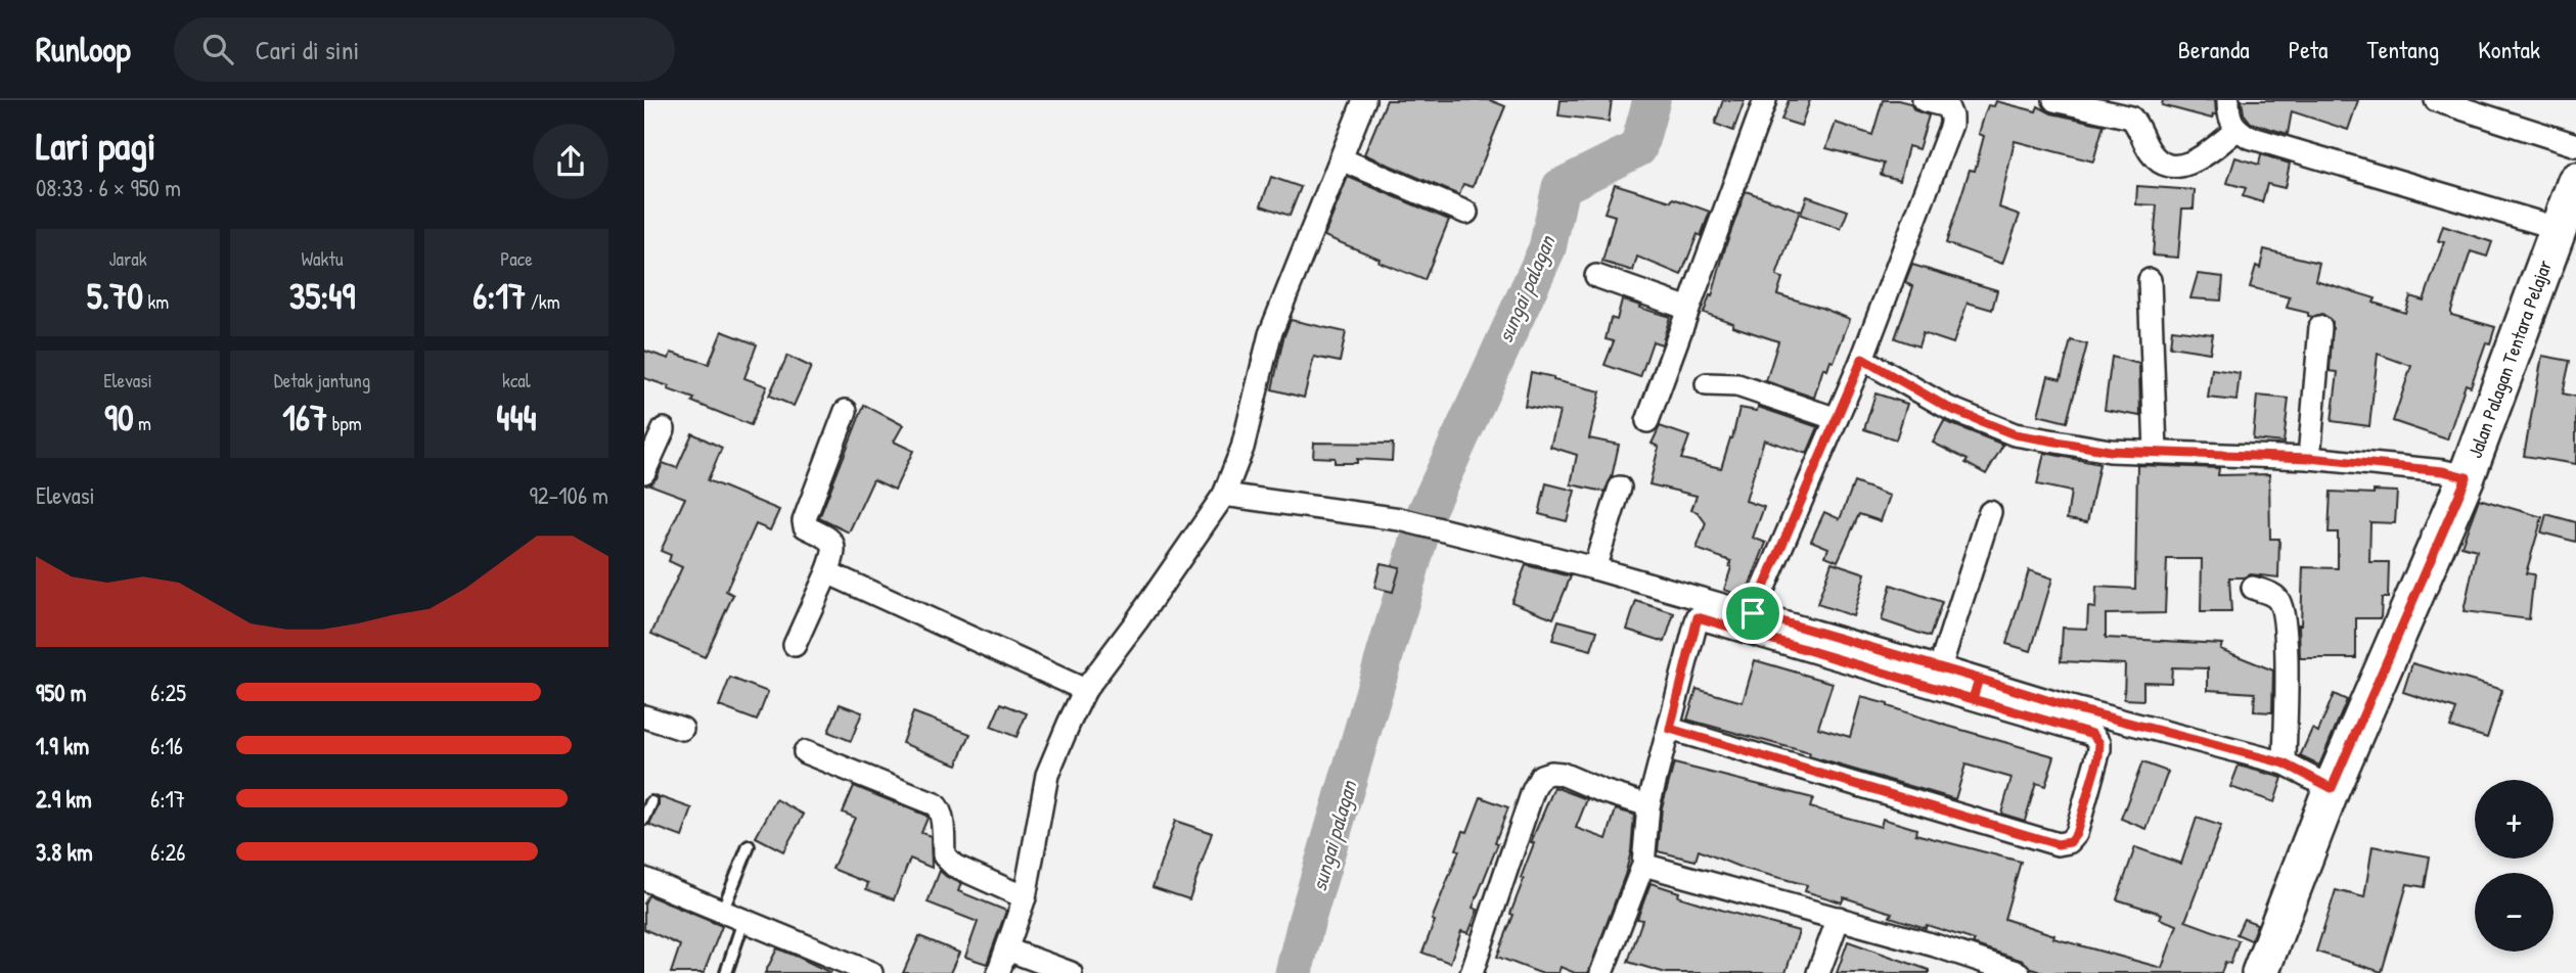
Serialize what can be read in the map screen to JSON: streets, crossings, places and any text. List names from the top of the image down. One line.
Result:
{"streets":{"main road":["Jalan Palagan Tentara Pelajar"]},"water":["sungai palagan"],"page":{"header":"Runloop","search":"Cari di sini","nav":["Beranda","Peta","Tentang","Kontak"],"heading":["Lari pagi","08:33 · 6 × 950 m"],"stats":[["Jarak","5.70 km"],["Waktu","35:49"],["Pace","6:17 /km"],["Elevasi","90 m"],["Detak jantung","167 bpm"],["kcal","444"]],"chart":["Elevasi","92–106 m"],"list":[{"name":"950 m","note":"6:25"},{"name":"1.9 km","note":"6:16"},{"name":"2.9 km","note":"6:17"},{"name":"3.8 km","note":"6:26"}],"map_buttons":["+","−"]}}
